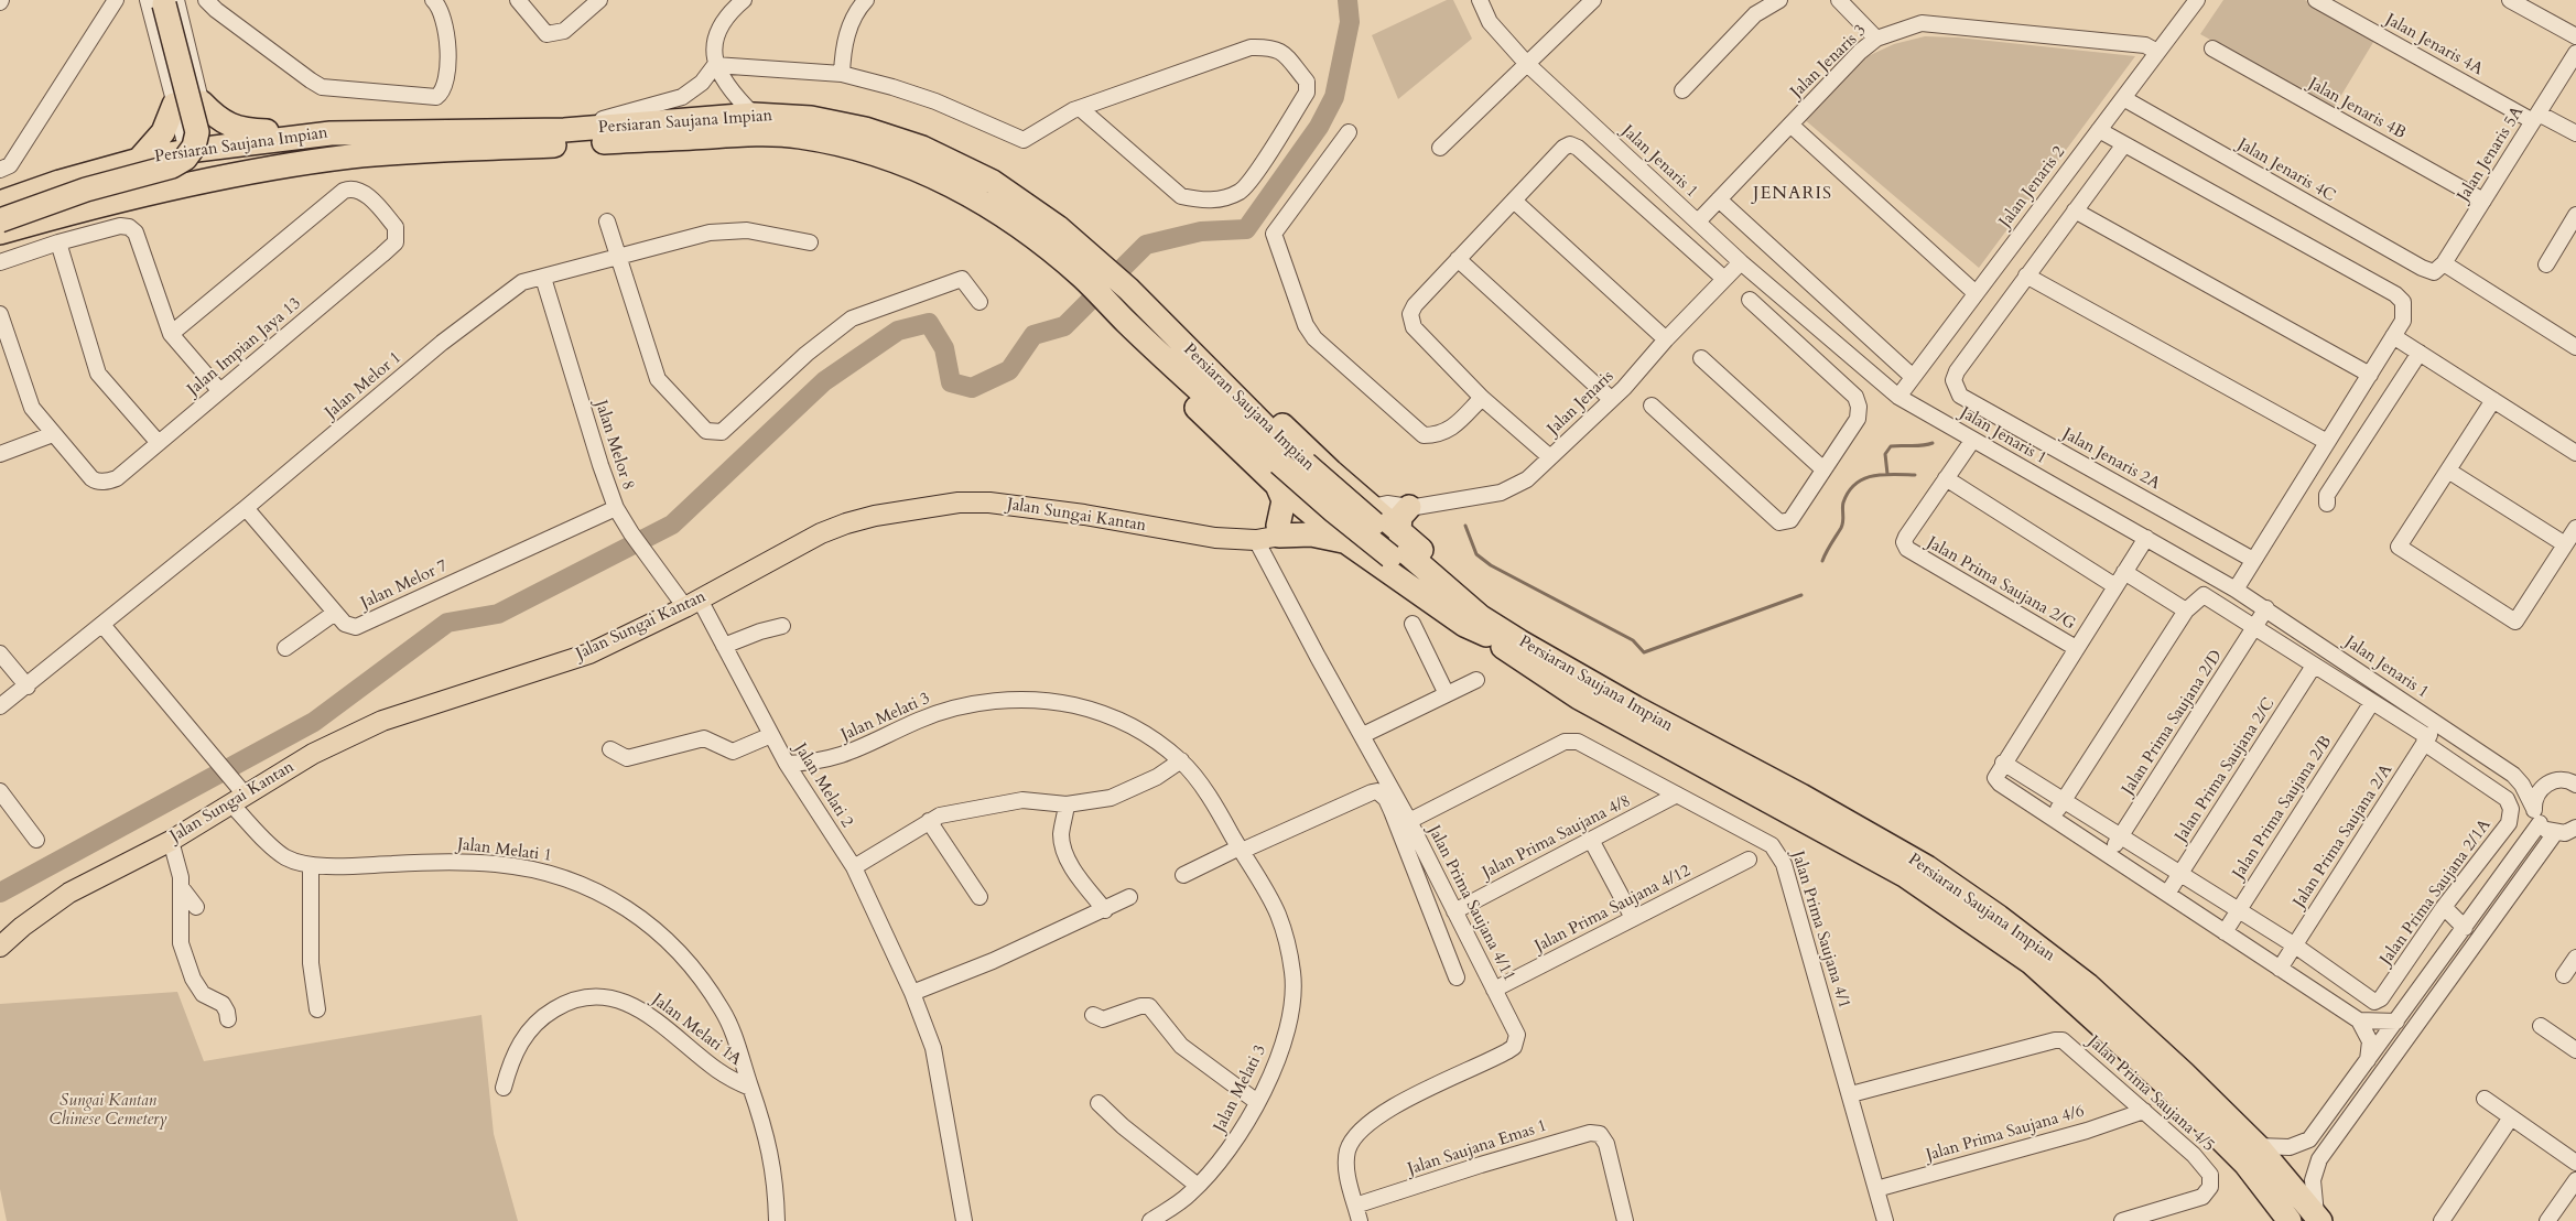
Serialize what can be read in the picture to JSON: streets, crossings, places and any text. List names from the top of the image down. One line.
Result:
{"streets":{"highway":["Persiaran Saujana Impian"],"main road":["Jalan Sungai Kantan"],"street":["Jalan Jenaris 4A","Jalan Jenaris 3","Jalan Jenaris 4B","Jalan Jenaris 5A","Jalan Jenaris 1","Jalan Jenaris 4C","Jalan Jenaris 2","Jalan Impian Jaya 13","Jalan Melor 1","Jalan Jenaris","Jalan Melor 8","Jalan Jenaris 2A","Jalan Prima Saujana 2/G","Jalan Melor 7","Jalan Melati 3","Jalan Prima Saujana 2/D","Jalan Prima Saujana 2/C","Jalan Melati 2","Jalan Prima Saujana 2/B","Jalan Prima Saujana 2/A","Jalan Prima Saujana 4/8","Jalan Melati 1","Jalan Prima Saujana 2/1A","Jalan Prima Saujana 4/11","Jalan Prima Saujana 4/12","Jalan Prima Saujana 4/1","Jalan Melati 1A","Jalan Prima Saujana 4/5","Jalan Prima Saujana 4/6","Jalan Saujana Emas 1"]},"crossings":[["Jalan Jenaris 4A","Jalan Jenaris 5A"],["Jalan Jenaris 3","Jalan Jenaris 1"],["Jalan Jenaris 3","Jalan Jenaris 2"],["Jalan Jenaris 4B","Jalan Jenaris 5A"],["Persiaran Saujana Impian","Jalan Jenaris"],["Persiaran Saujana Impian","Jalan Sungai Kantan"],["Jalan Jenaris 5A","Jalan Jenaris 4C"],["Jalan Jenaris 1","Jalan Jenaris 2"],["Jalan Jenaris 1","Jalan Jenaris"],["Jalan Jenaris 1","Jalan Prima Saujana 2/G"],["Jalan Jenaris 1","Jalan Prima Saujana 2/D"],["Jalan Jenaris 1","Jalan Prima Saujana 2/A"],["Jalan Jenaris 4C","Jalan Jenaris 2"],["Jalan Melor 1","Jalan Melor 8"],["Jalan Melor 1","Jalan Melor 7"],["Jalan Melor 1","Jalan Melati 1"],["Jalan Jenaris","Jalan Sungai Kantan"],["Jalan Melor 8","Jalan Sungai Kantan"],["Jalan Melor 8","Jalan Melor 7"],["Jalan Melor 8","Jalan Melati 2"],["Jalan Sungai Kantan","Jalan Melati 2"],["Jalan Sungai Kantan","Jalan Melati 1"],["Jalan Sungai Kantan","Jalan Prima Saujana 4/11"],["Jalan Melati 3","Jalan Melati 2"],["Jalan Prima Saujana 2/D","Jalan Prima Saujana 2/1A"],["Jalan Prima Saujana 2/C","Jalan Prima Saujana 2/1A"],["Jalan Prima Saujana 2/B","Jalan Prima Saujana 2/1A"],["Jalan Prima Saujana 2/A","Jalan Prima Saujana 2/1A"],["Jalan Prima Saujana 4/8","Jalan Prima Saujana 4/11"],["Jalan Prima Saujana 4/8","Jalan Prima Saujana 4/1"],["Jalan Melati 1","Jalan Melati 1A"],["Jalan Prima Saujana 4/11","Jalan Prima Saujana 4/12"],["Jalan Prima Saujana 4/11","Jalan Prima Saujana 4/1"],["Jalan Prima Saujana 4/11","Jalan Saujana Emas 1"],["Jalan Prima Saujana 4/1","Jalan Prima Saujana 4/5"],["Jalan Prima Saujana 4/1","Jalan Prima Saujana 4/6"],["Jalan Prima Saujana 4/5","Jalan Prima Saujana 4/6"]],"districts":["JENARIS"],"parks":["Sungai Kantan Chinese Cemetery"]}
